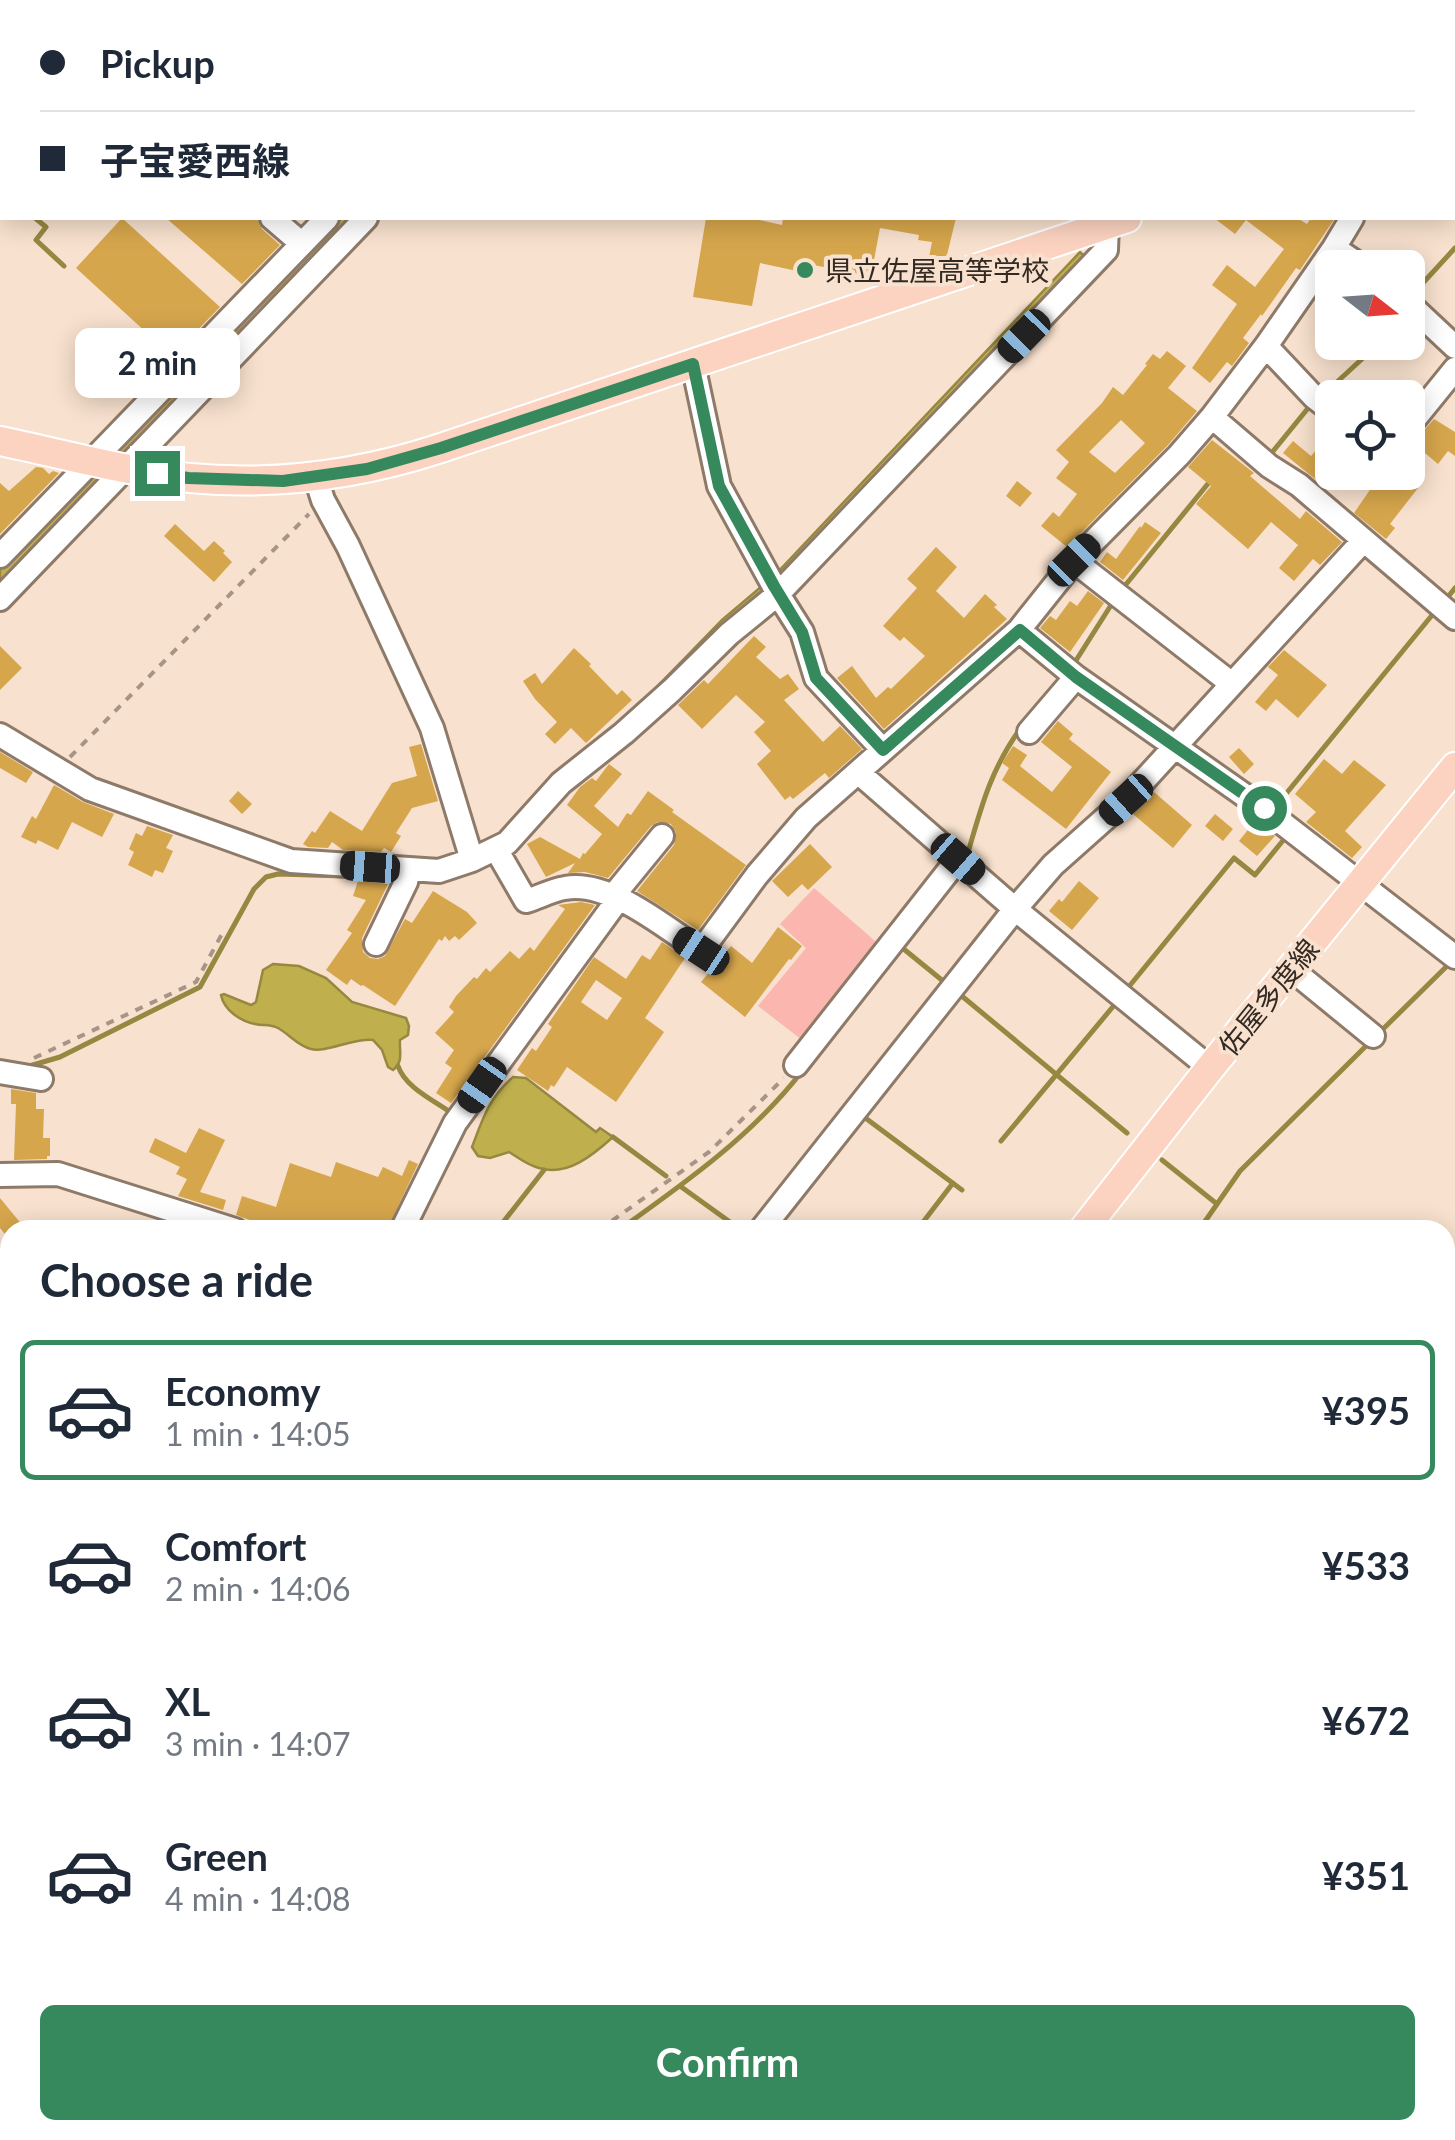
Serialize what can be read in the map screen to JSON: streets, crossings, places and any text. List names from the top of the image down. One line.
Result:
{"streets":{"main road":["佐屋多度線"]},"places":["県立佐屋高等学校"],"north":"right","page":{"banner":["Pickup","子宝愛西線"],"bubble":"2 min","heading":"Choose a ride","list":[{"name":"Economy","note":"1 min · 14:05","value":"¥395"},{"name":"Comfort","note":"2 min · 14:06","value":"¥533"},{"name":"XL","note":"3 min · 14:07","value":"¥672"},{"name":"Green","note":"4 min · 14:08","value":"¥351"}],"buttons":"Confirm"}}
